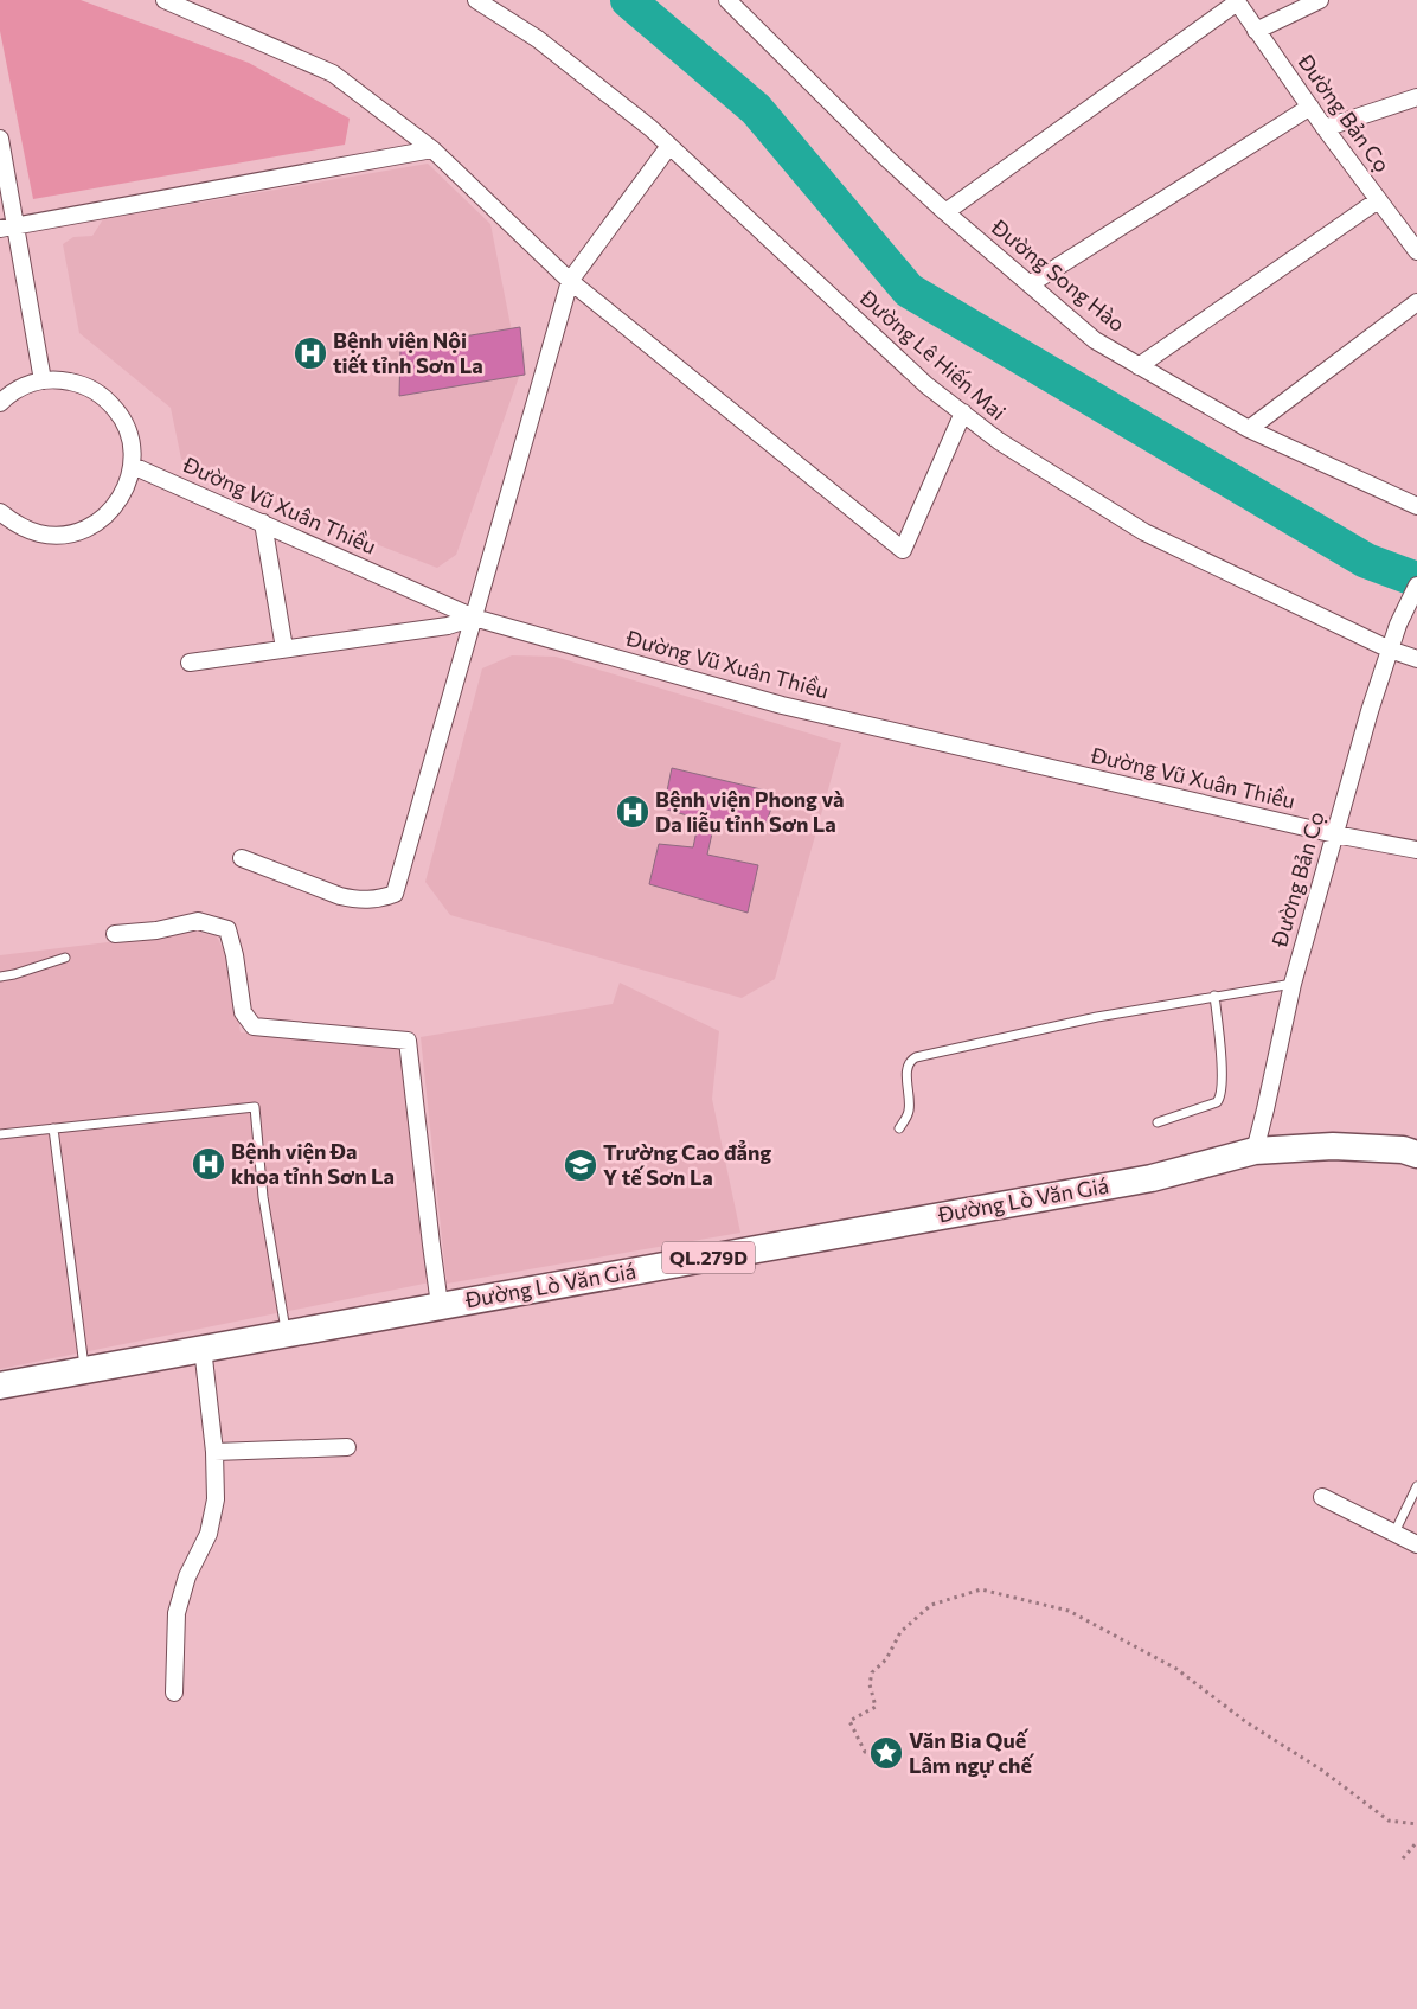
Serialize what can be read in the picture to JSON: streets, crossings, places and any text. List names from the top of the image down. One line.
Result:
{"streets":{"highway":["Đường Lò Văn Giá","QL.279D"],"street":["Đường Bản Cọ","Đường Song Hào","Đường Lê Hiến Mai","Đường Vũ Xuân Thiều"]},"crossings":[["Đường Bản Cọ","Đường Lê Hiến Mai"],["Đường Bản Cọ","Đường Vũ Xuân Thiều"],["Đường Bản Cọ","Đường Lò Văn Giá"]],"places":{"hospital":["Bệnh viện Nội tiết tỉnh Sơn La","Bệnh viện Phong và Da liễu tỉnh Sơn La","Bệnh viện Đa khoa tỉnh Sơn La"],"school or university":["Trường Cao đẳng Y tế Sơn La"],"place":["Văn Bia Quế Lâm ngự chế"]}}
